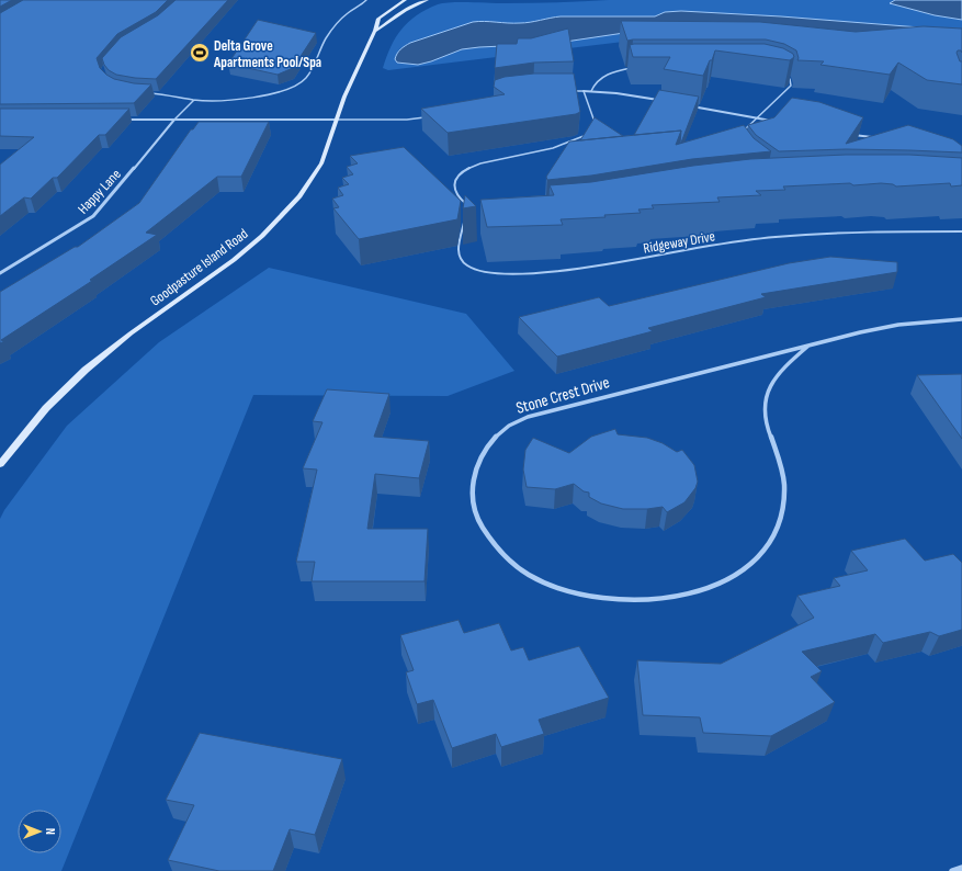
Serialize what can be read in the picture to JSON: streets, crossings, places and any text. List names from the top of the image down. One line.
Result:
{"streets":{"street":["Happy Lane","Goodpasture Island Road","Stone Crest Drive"],"lane":["Ridgeway Drive"]},"places":{"sports":["Delta Grove Apartments Pool/Spa"]},"north":"right"}
